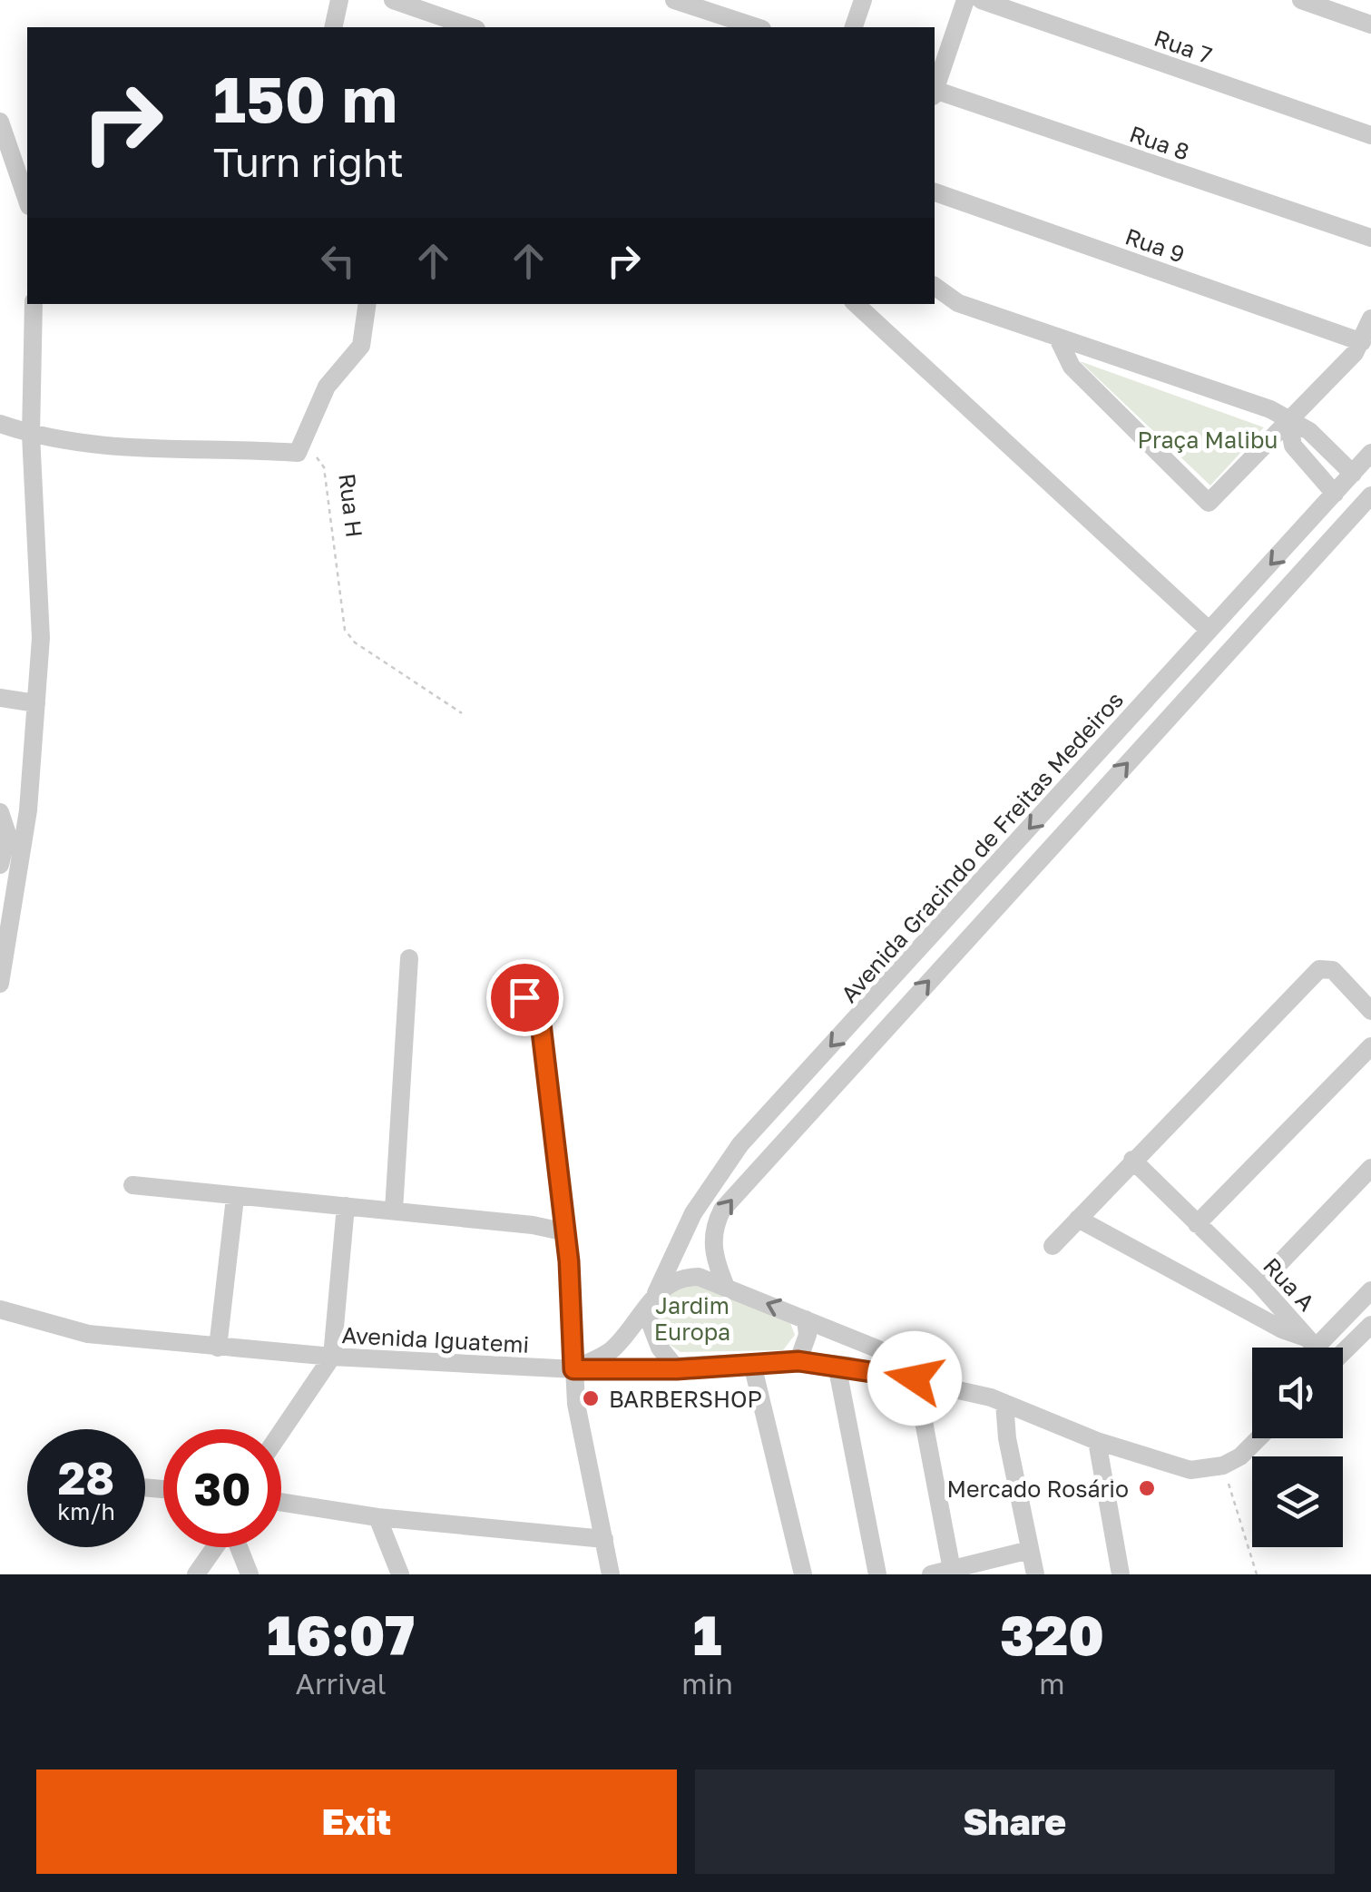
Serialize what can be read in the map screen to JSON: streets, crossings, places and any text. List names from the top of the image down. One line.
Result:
{"streets":{"street":["Rua 7","Rua 8","Rua 9","Avenida Gracindo de Freitas Medeiros","Rua A","Avenida Iguatemi"],"path":["Rua H"]},"crossings":[["Avenida Gracindo de Freitas Medeiros","Avenida Iguatemi"]],"parks":["Praça Malibu","Jardim Europa"],"places":["BARBERSHOP","Mercado Rosário"],"page":{"turn":["150 m","Turn right"],"speed":"28 km/h","limit":"30","eta":["16:07","Arrival","1","min","320","m"],"buttons":["Exit","Share"]}}
